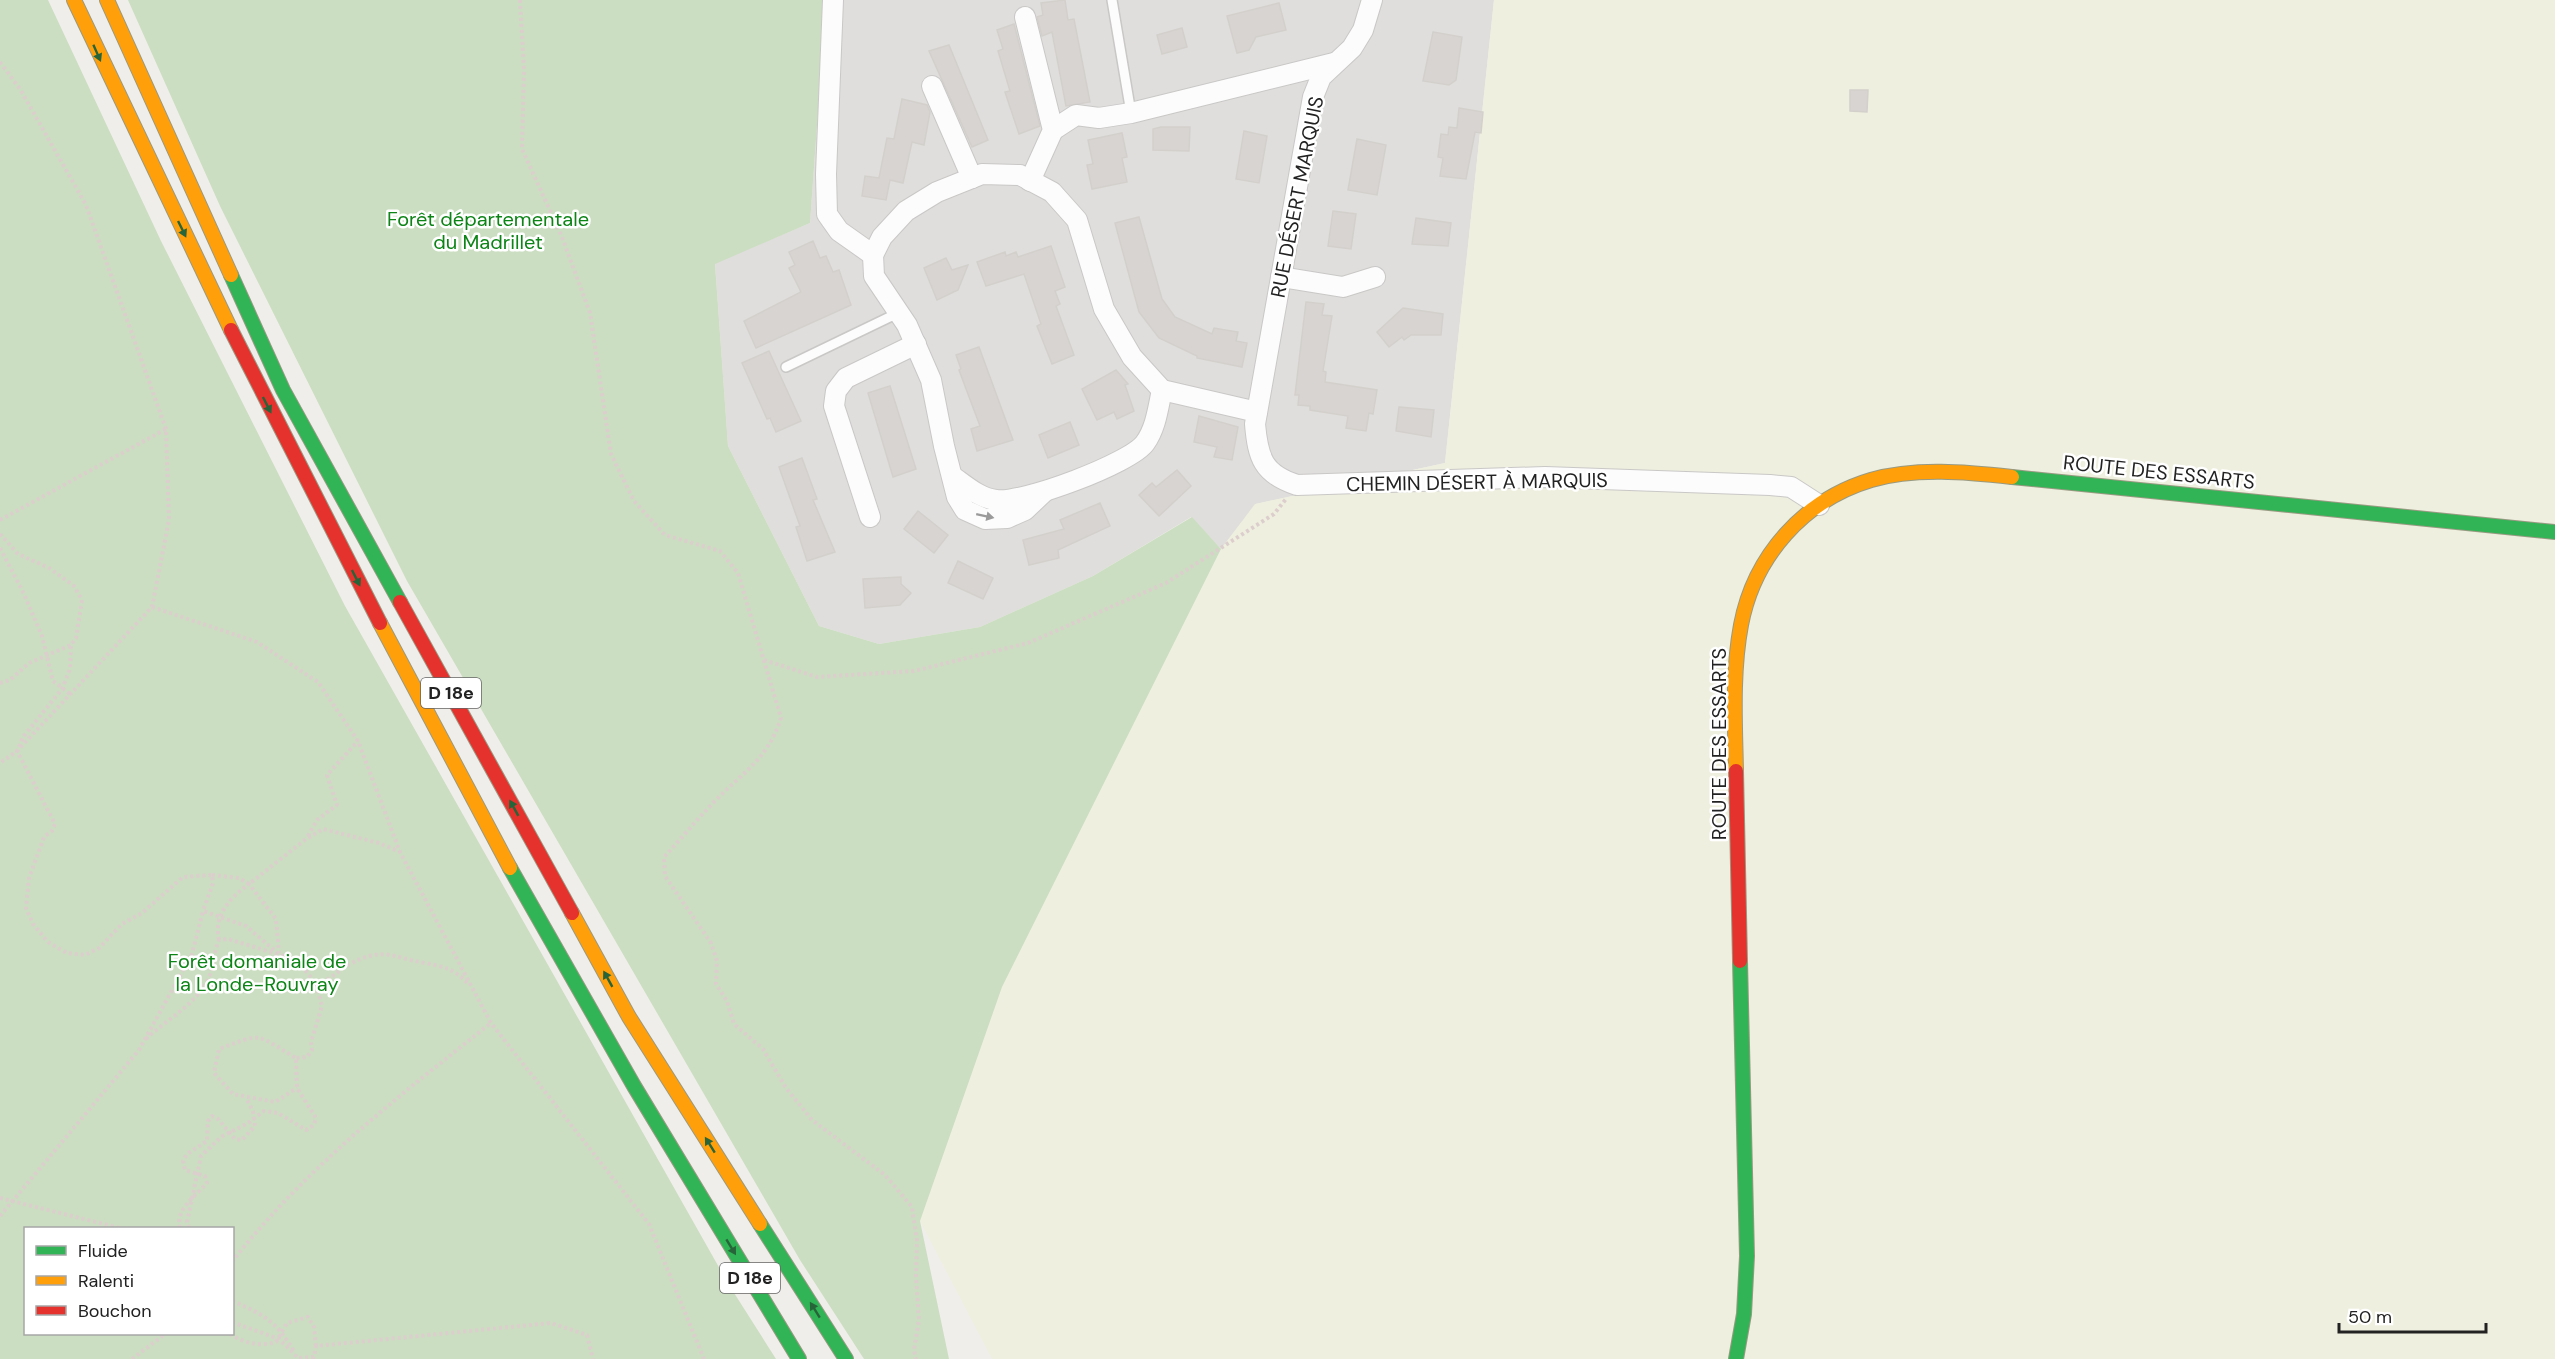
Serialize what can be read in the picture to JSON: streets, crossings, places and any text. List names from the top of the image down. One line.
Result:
{"streets":{"main road":["ROUTE DES ESSARTS","D 18e"],"street":["RUE DÉSERT MARQUIS","CHEMIN DÉSERT À MARQUIS"]},"crossings":[["RUE DÉSERT MARQUIS","CHEMIN DÉSERT À MARQUIS"],["ROUTE DES ESSARTS","CHEMIN DÉSERT À MARQUIS"]],"parks":["Forêt départementale du Madrillet","Forêt domaniale de la Londe-Rouvray"],"legend":["Fluide","Ralenti","Bouchon"],"scale_bar":"50 m"}
